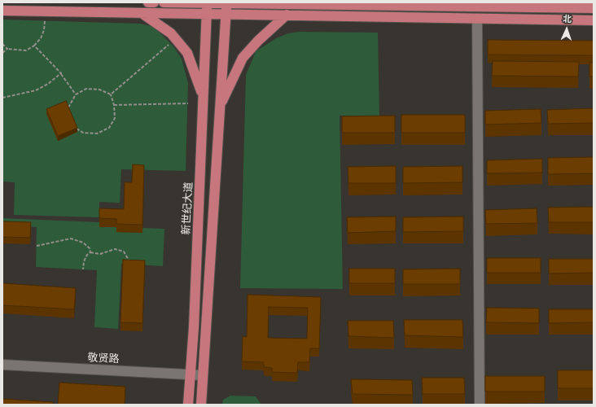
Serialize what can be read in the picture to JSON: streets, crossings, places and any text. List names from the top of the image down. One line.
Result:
{"streets":{"main road":["新世纪大道"],"street":["敬贤路"]},"crossings":[["新世纪大道","敬贤路"]],"north":"top"}
